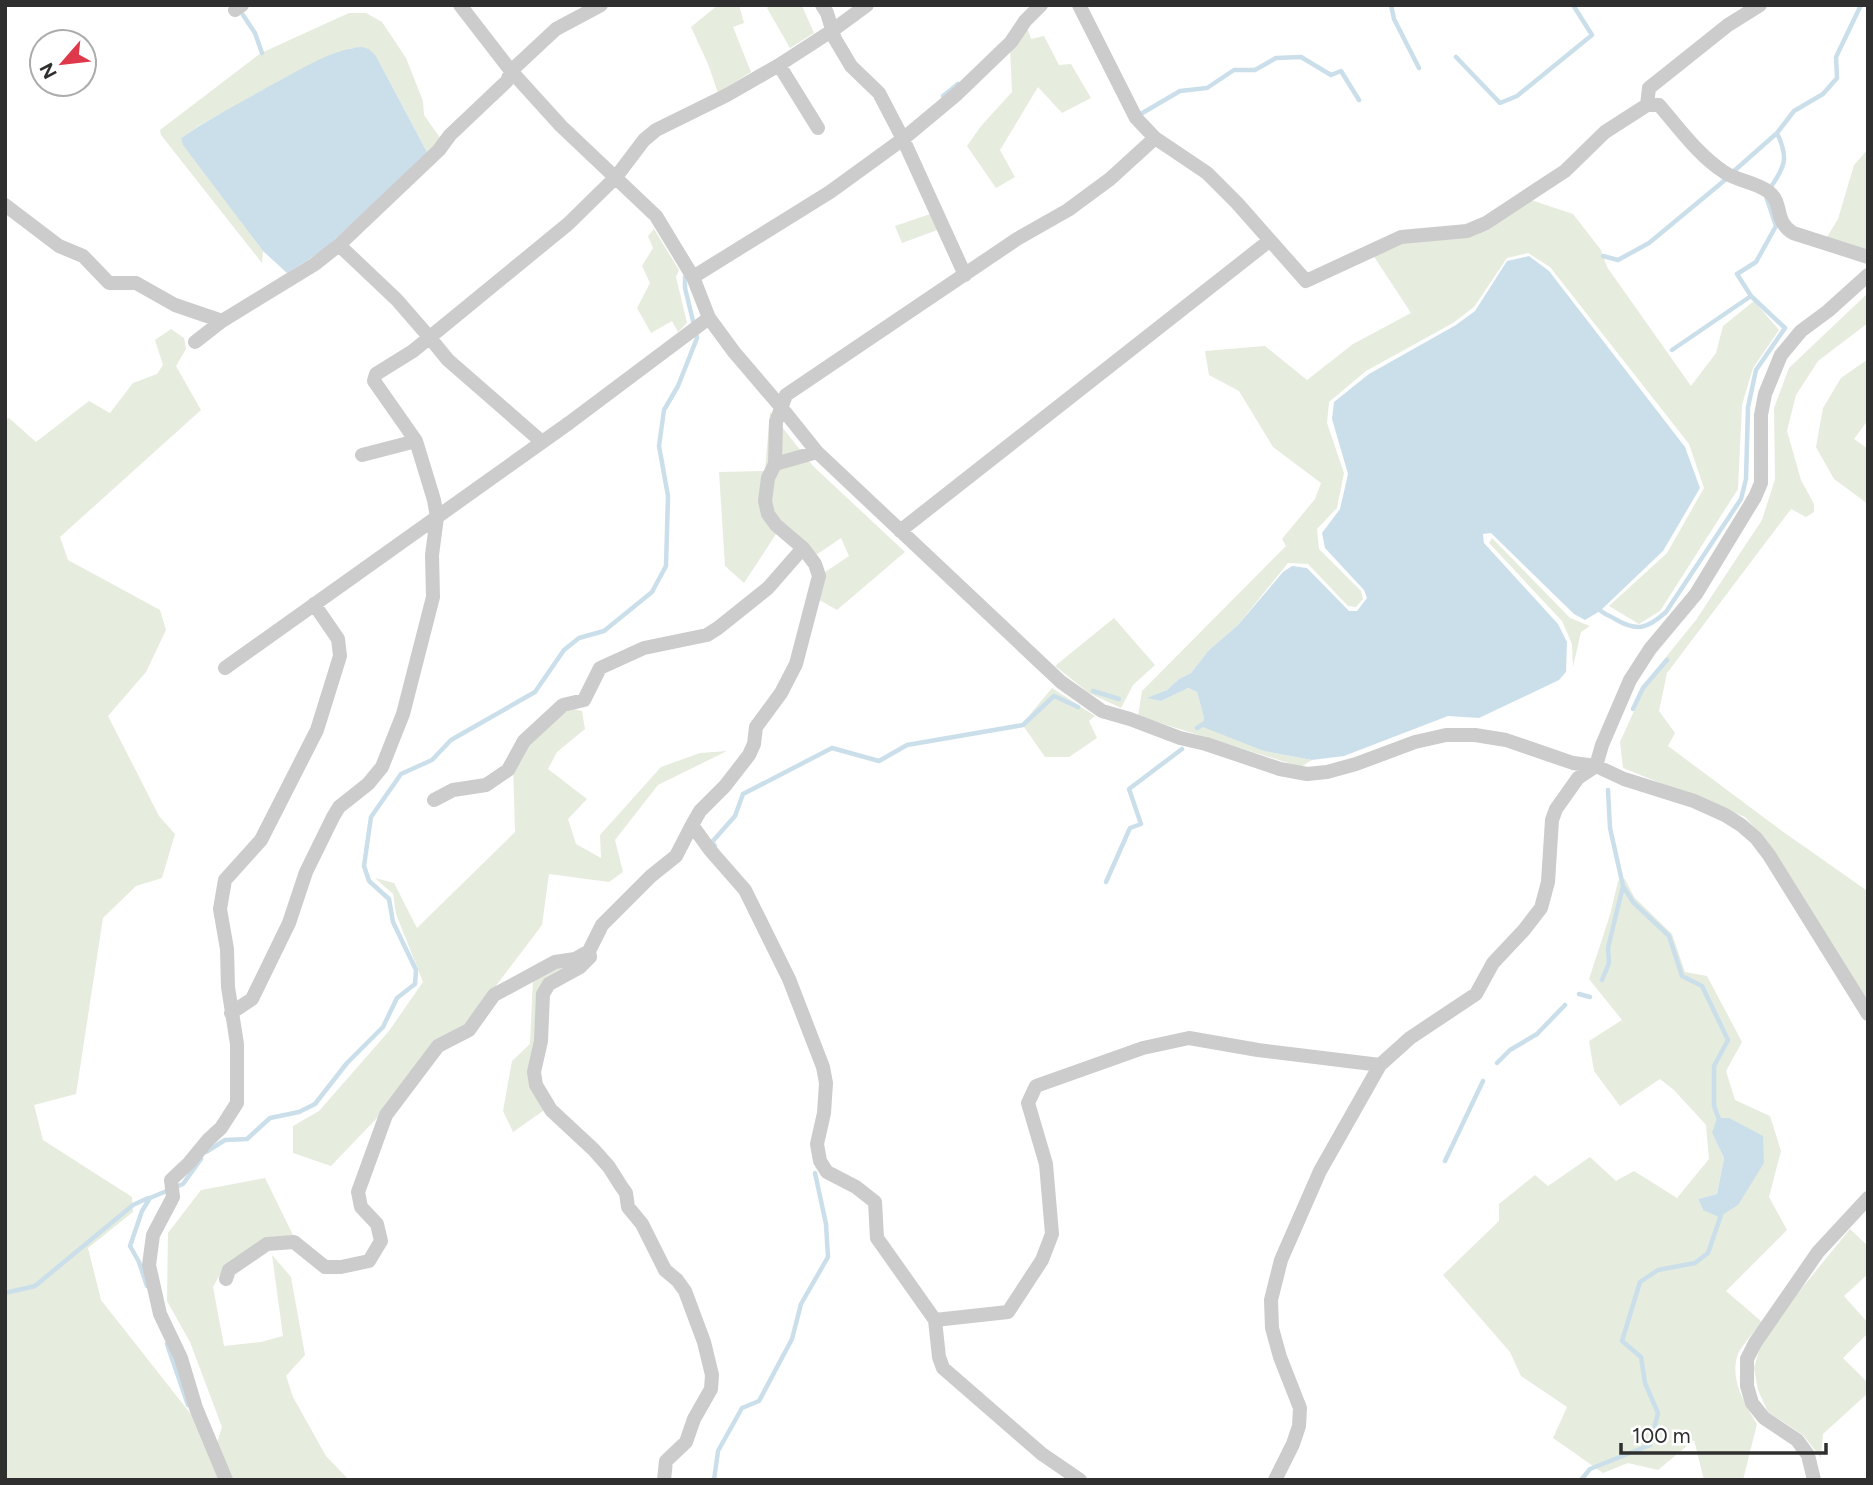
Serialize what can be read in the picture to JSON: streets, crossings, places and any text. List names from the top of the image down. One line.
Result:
{"scale_bar":"100 m","north":"bottom left"}
